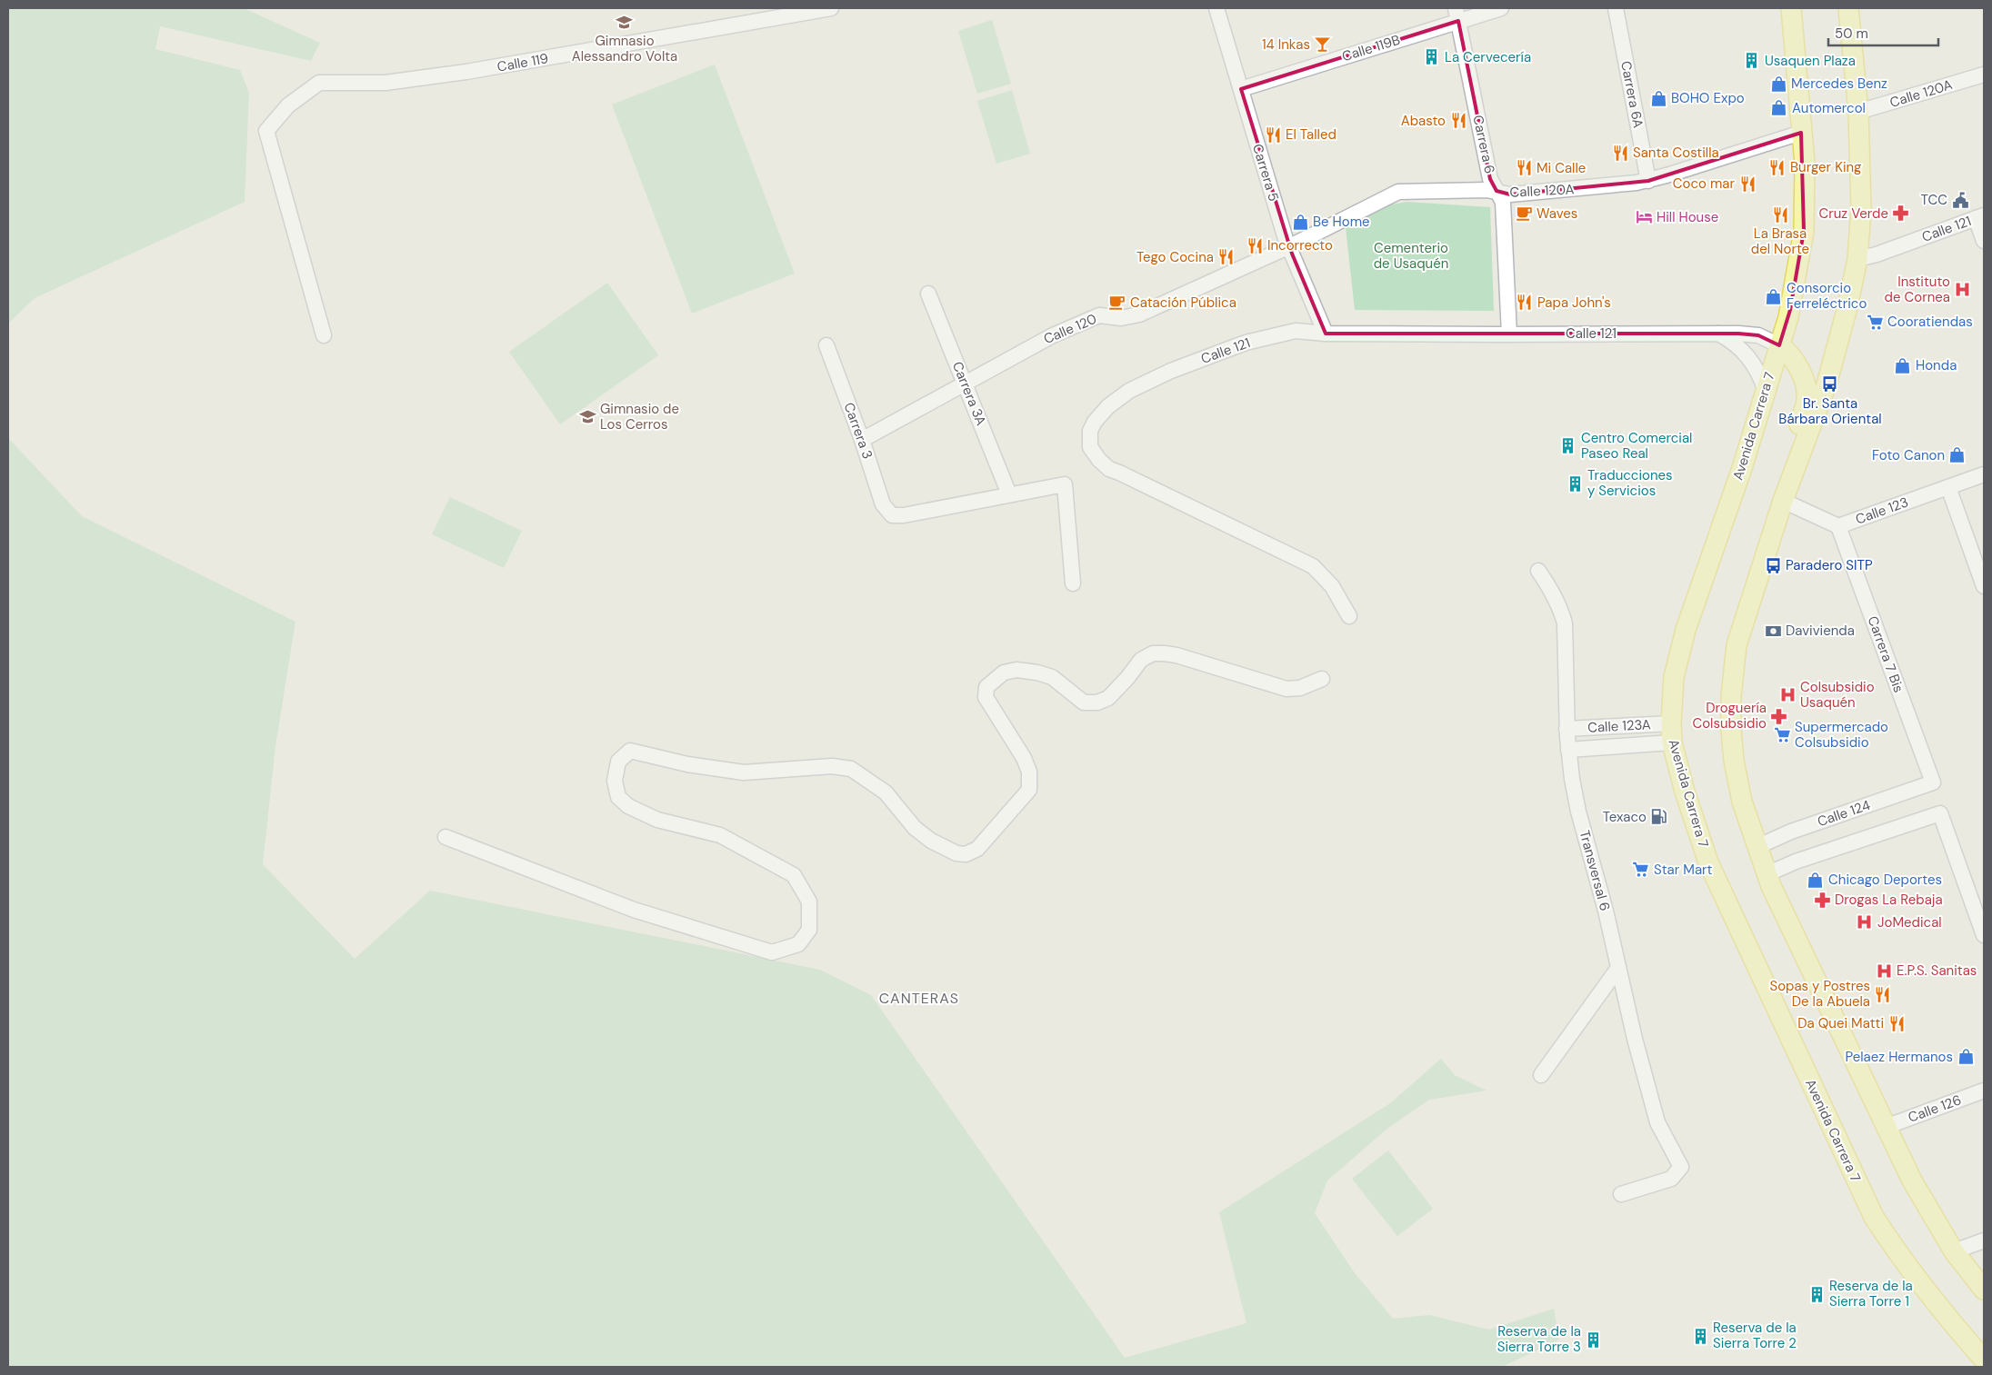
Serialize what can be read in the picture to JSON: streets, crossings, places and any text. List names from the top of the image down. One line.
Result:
{"streets":{"main road":["Avenida Carrera 7"],"street":["Calle 119B","Calle 119","Calle 120A","Carrera 6A","Carrera 6","Carrera 5","Calle 121","Calle 120","Carrera 3A","Carrera 3","Calle 123","Carrera 7 Bis","Calle 123A","Calle 124","Transversal 6","Calle 126"]},"crossings":[["Calle 119B","Carrera 6"],["Calle 119B","Carrera 5"],["Calle 120A","Carrera 6A"],["Calle 120A","Carrera 6"],["Calle 120A","Carrera 5"],["Calle 120A","Calle 120"],["Calle 120A","Avenida Carrera 7"],["Carrera 6","Calle 121"],["Carrera 5","Calle 121"],["Carrera 5","Calle 120"],["Calle 121","Avenida Carrera 7"],["Calle 120","Carrera 3A"],["Calle 120","Carrera 3"],["Carrera 3A","Carrera 3"],["Avenida Carrera 7","Calle 123A"],["Calle 123","Carrera 7 Bis"],["Carrera 7 Bis","Calle 124"],["Calle 123A","Transversal 6"]],"districts":["CANTERAS"],"parks":["Cementerio de Usaquén"],"places":{"school or university":["Gimnasio Alessandro Volta","Gimnasio de Los Cerros"],"bar":["14 Inkas"],"building":["La Cervecería","Usaquen Plaza","Centro Comercial Paseo Real","Traducciones y Servicios","Reserva de la Sierra Torre 1","Reserva de la Sierra Torre 2","Reserva de la Sierra Torre 3"],"shop":["Mercedes Benz","BOHO Expo","Automercol","Be Home","Consorcio Ferreléctrico","Honda","Foto Canon","Chicago Deportes","Pelaez Hermanos"],"restaurant":["Abasto","El Talled","Santa Costilla","Burger King","Mi Calle","Coco mar","La Brasa del Norte","Incorrecto","Tego Cocina","Papa John's","Sopas y Postres De la Abuela","Da Quei Matti"],"public building":["TCC"],"cafe":["Waves","Catación Pública"],"pharmacy":["Cruz Verde","Droguería Colsubsidio","Drogas La Rebaja"],"hotel":["Hill House"],"hospital":["Instituto de Cornea","Colsubsidio Usaquén","JoMedical","E.P.S. Sanitas"],"supermarket":["Cooratiendas","Supermercado Colsubsidio","Star Mart"],"bus stop":["Br. Santa Bárbara Oriental","Paradero SITP"],"bank":["Davivienda"],"fuel station":["Texaco"]},"scale_bar":"50 m"}
